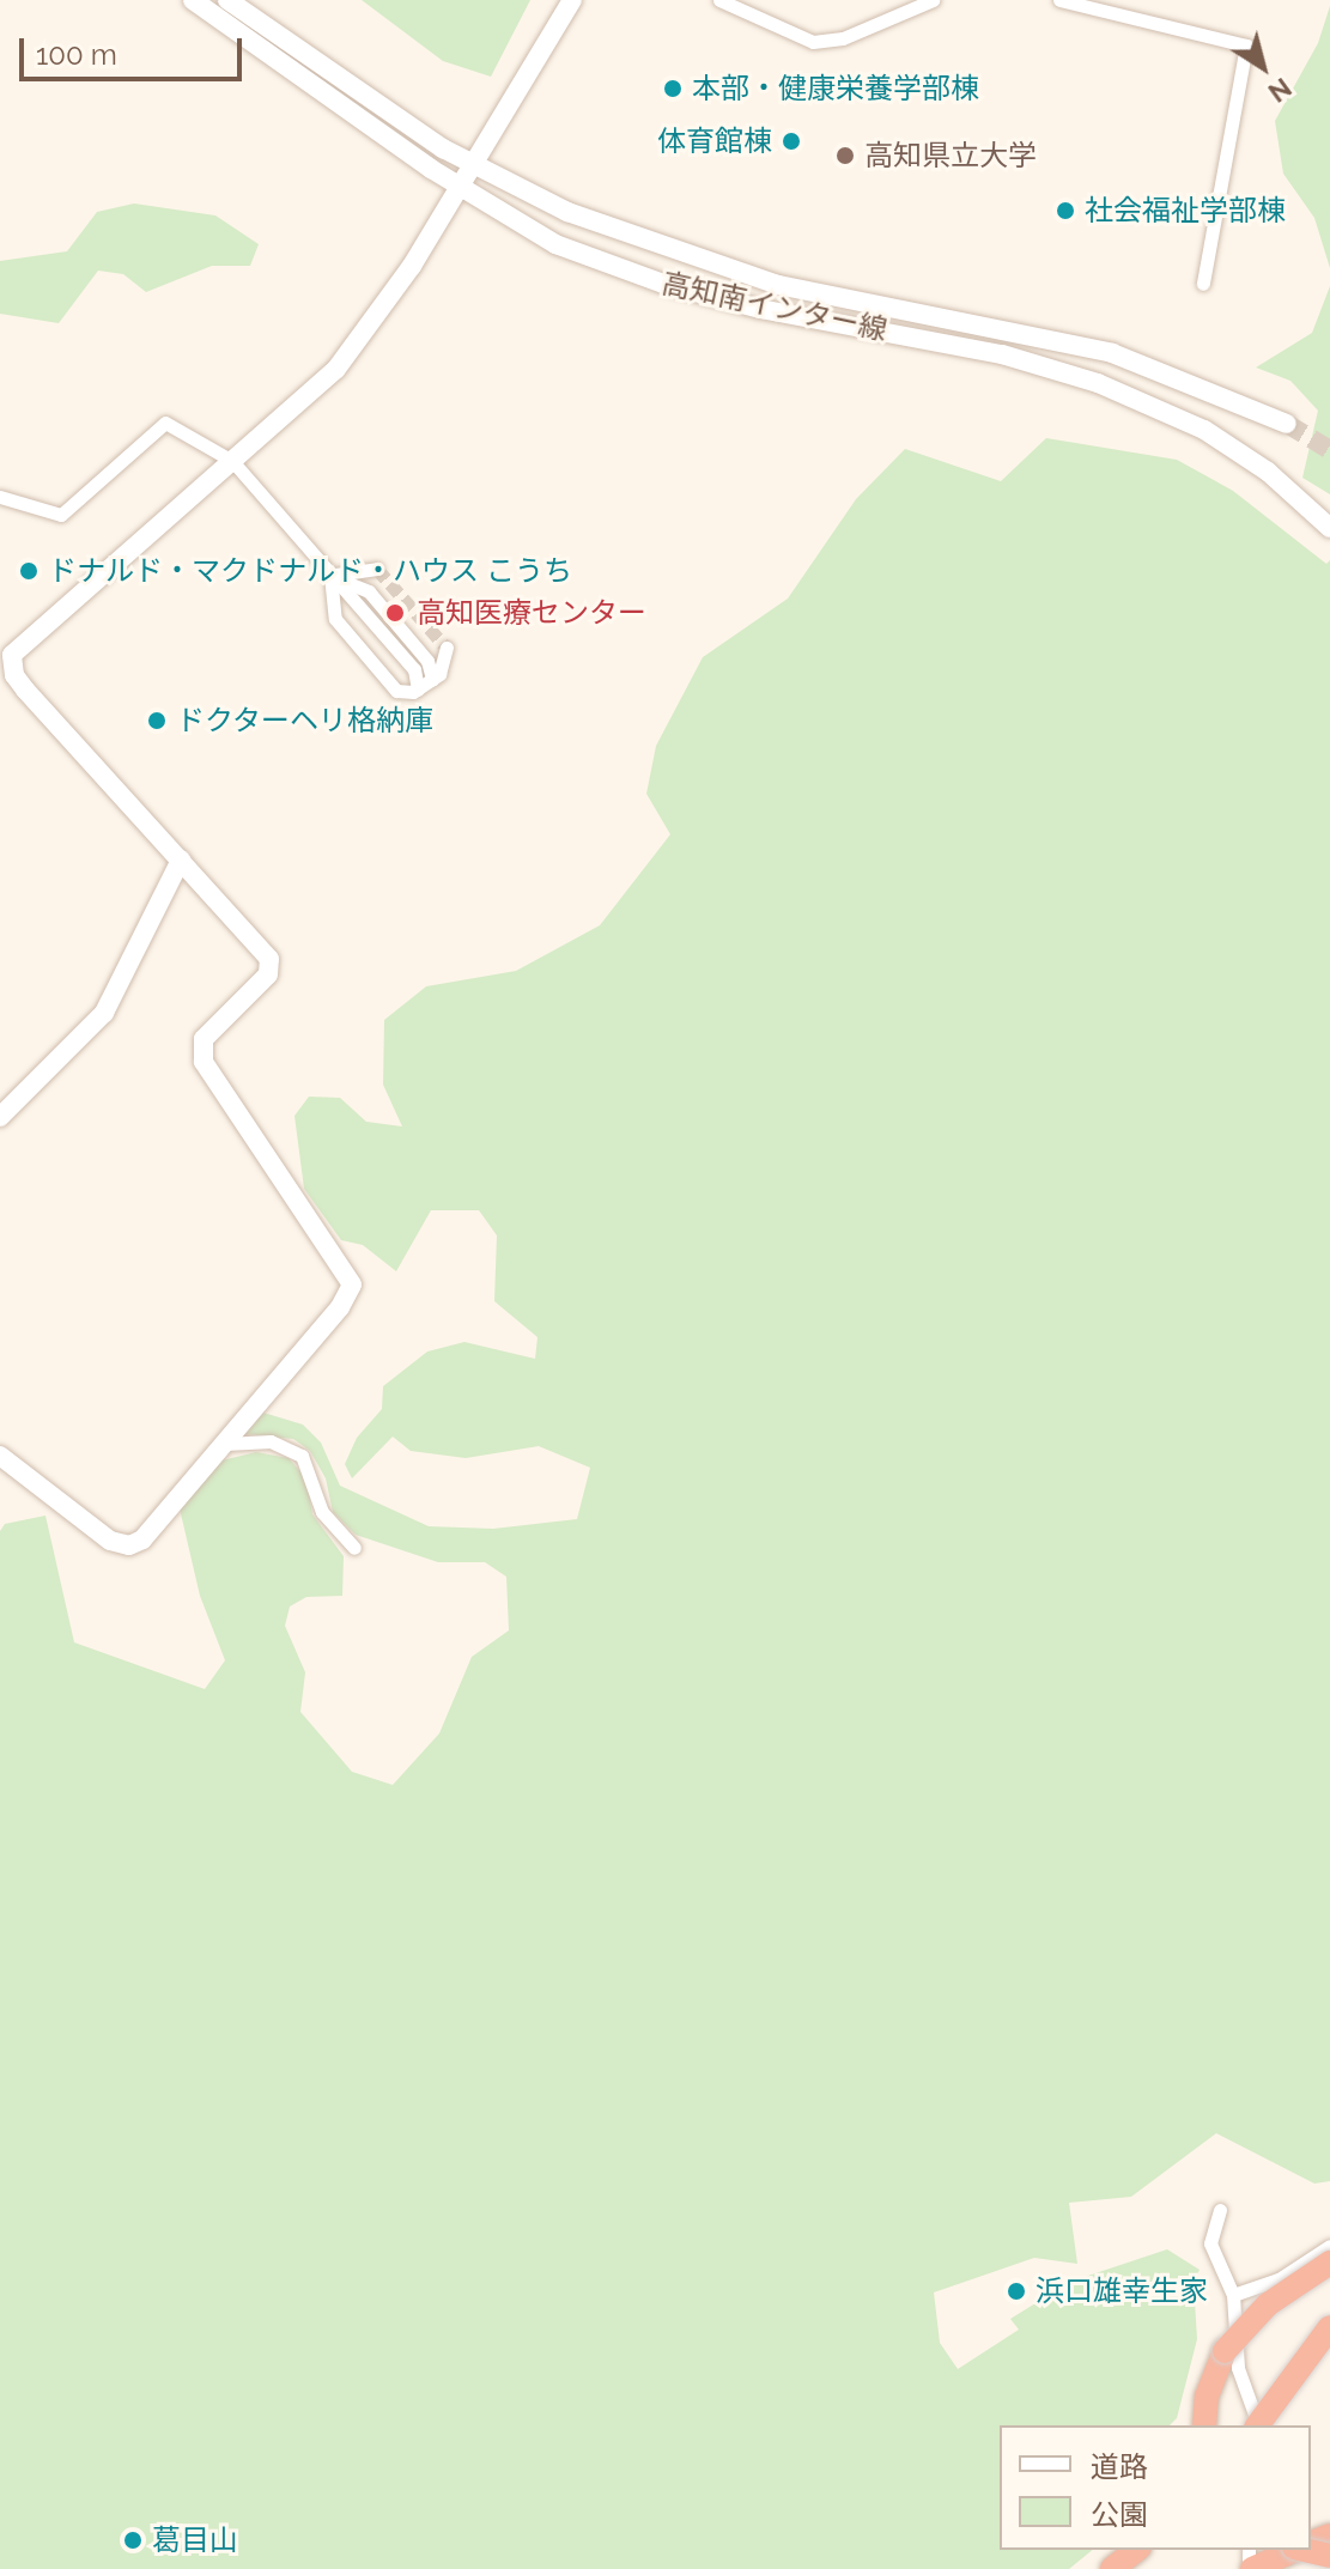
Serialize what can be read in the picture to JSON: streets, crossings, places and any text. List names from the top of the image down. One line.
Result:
{"streets":{"street":["高知南インター線"]},"places":["本部・健康栄養学部棟","体育館棟","高知県立大学","社会福祉学部棟","ドナルド・マクドナルド・ハウス こうち","高知医療センター","ドクターヘリ格納庫","浜口雄幸生家","葛目山"],"legend":["道路","公園"],"scale_bar":"100 m","north":"bottom right"}
